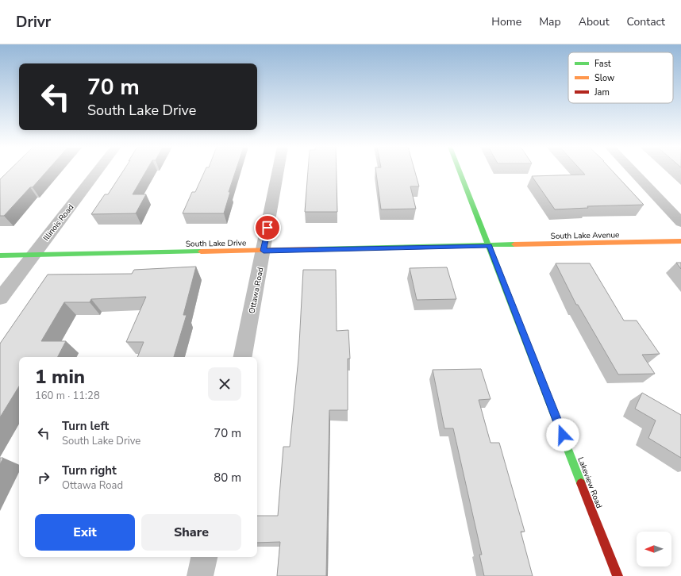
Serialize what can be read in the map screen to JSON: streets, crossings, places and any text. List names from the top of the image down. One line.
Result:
{"streets":{"street":["Illinois Road","South Lake Avenue","South Lake Drive","Ottawa Road","Lakeview Road"]},"crossings":[["Illinois Road","South Lake Drive"],["South Lake Avenue","South Lake Drive"],["South Lake Avenue","Lakeview Road"],["South Lake Drive","Ottawa Road"],["South Lake Drive","Lakeview Road"]],"legend":["Fast","Slow","Jam"],"north":"left","page":{"header":"Drivr","nav":["Home","Map","About","Contact"],"turn":["70 m","South Lake Drive"],"heading":["1 min","160 m · 11:28"],"list":[{"name":"Turn left","note":"South Lake Drive","value":"70 m"},{"name":"Turn right","note":"Ottawa Road","value":"80 m"}],"buttons":["Exit","Share"]}}
